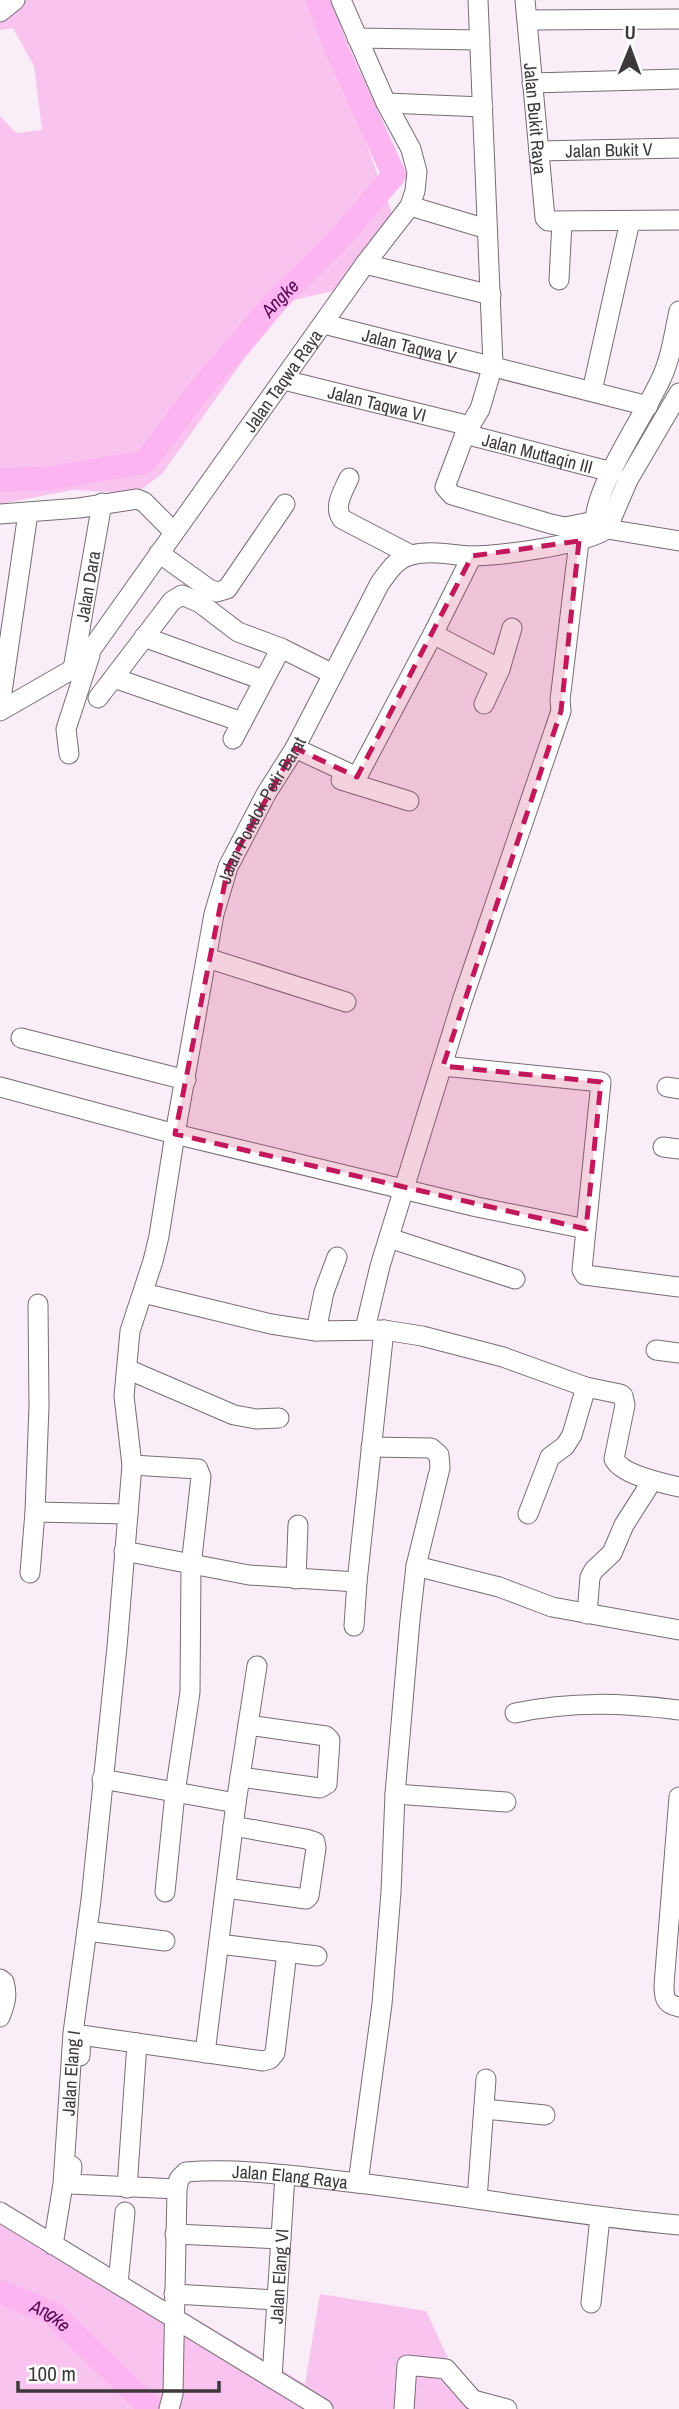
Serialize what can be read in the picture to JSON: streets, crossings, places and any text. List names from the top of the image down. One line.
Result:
{"streets":{"street":["Jalan Bukit Raya","Jalan Bukit V","Jalan Taqwa V","Jalan Taqwa Raya","Jalan Taqwa VI","Jalan Muttaqin III","Jalan Dara","Jalan Pondok Petir Barat","Jalan Elang I","Jalan Elang Raya","Jalan Elang VI"]},"crossings":[["Jalan Bukit Raya","Jalan Bukit V"],["Jalan Taqwa V","Jalan Taqwa Raya"],["Jalan Taqwa Raya","Jalan Taqwa VI"],["Jalan Taqwa Raya","Jalan Dara"],["Jalan Taqwa VI","Jalan Muttaqin III"],["Jalan Pondok Petir Barat","Jalan Elang I"],["Jalan Elang Raya","Jalan Elang VI"]],"water":["Angke"],"scale_bar":"100 m","north":"top"}
